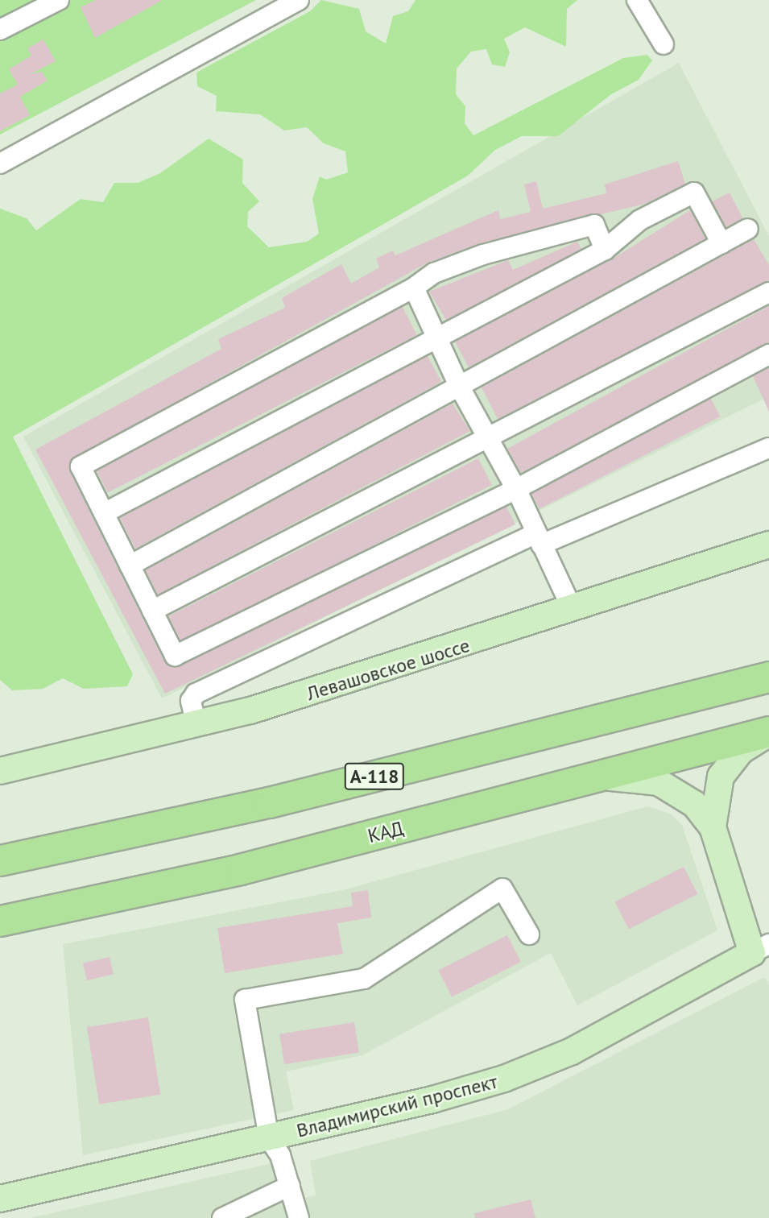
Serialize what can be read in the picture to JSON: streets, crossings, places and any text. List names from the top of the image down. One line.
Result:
{"streets":{"highway":["А-118","КАД"],"main road":["Левашовское шоссе","Владимирский проспект"]}}
